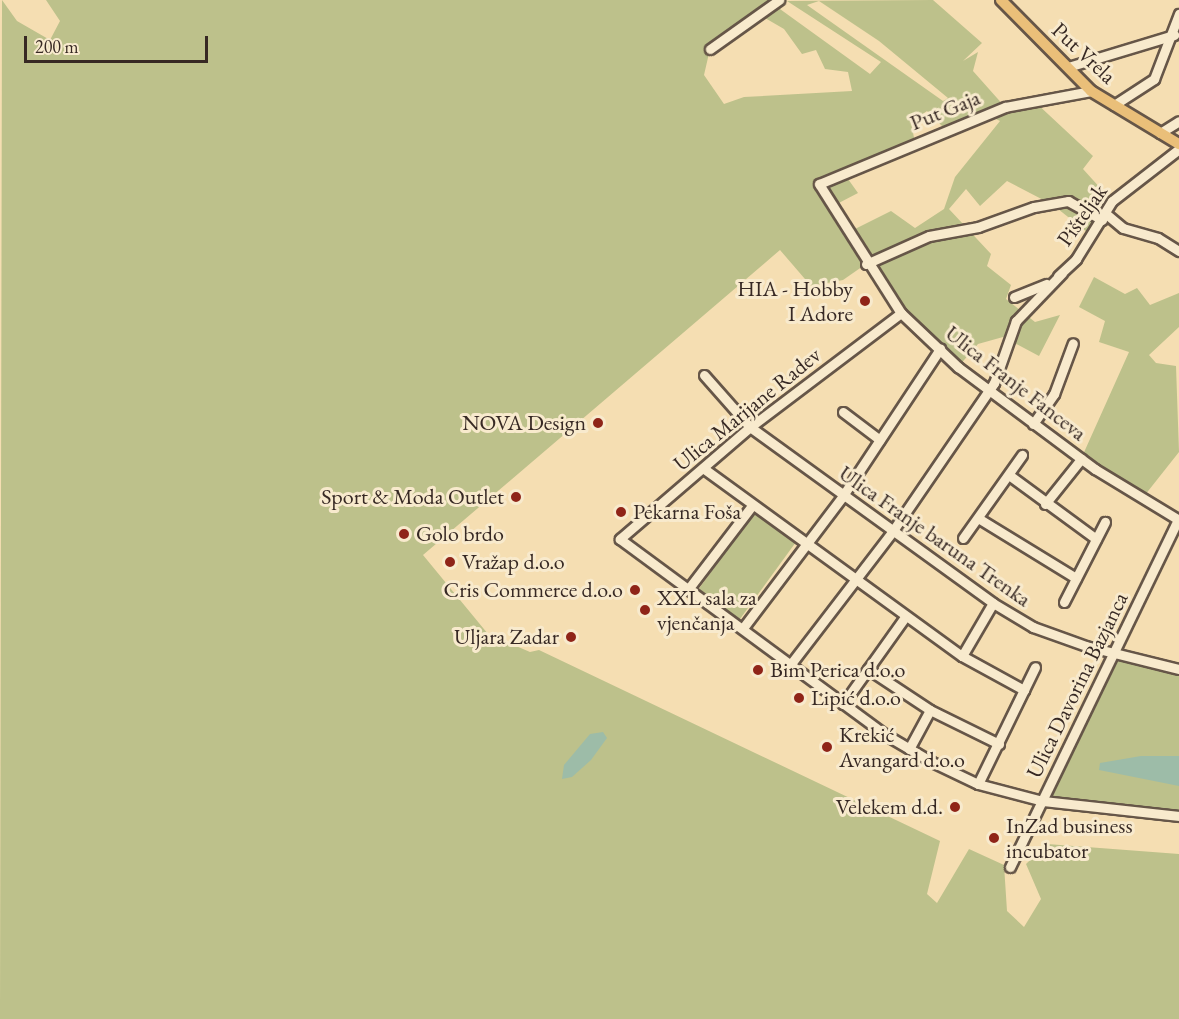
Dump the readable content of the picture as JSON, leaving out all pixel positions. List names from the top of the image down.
{
  "streets": {
    "main road": ["Put Vrela"],
    "street": [
      "Put Gaja",
      "Pišteljak",
      "Ulica Franje Fanceva",
      "Ulica Marijane Radev",
      "Ulica Franje baruna Trenka",
      "Ulica Davorina Bazjanca"
    ]
  },
  "crossings": [
    ["Put Vrela", "Put Gaja"],
    ["Put Gaja", "Ulica Franje Fanceva"],
    ["Ulica Franje Fanceva", "Ulica Marijane Radev"],
    ["Ulica Franje Fanceva", "Ulica Davorina Bazjanca"],
    ["Ulica Marijane Radev", "Ulica Franje baruna Trenka"],
    ["Ulica Franje baruna Trenka", "Ulica Davorina Bazjanca"]
  ],
  "places": [
    "HIA - Hobby I Adore",
    "NOVA Design",
    "Sport & Moda Outlet",
    "Pekarna Foša",
    "Golo brdo",
    "Vražap d.o.o",
    "Cris Commerce d.o.o",
    "XXL sala za vjenčanja",
    "Uljara Zadar",
    "Bim Perica d.o.o",
    "Lipić d.o.o",
    "Krekić Avangard d.o.o",
    "Velekem d.d.",
    "InZad business incubator"
  ],
  "scale_bar": "200 m"
}
